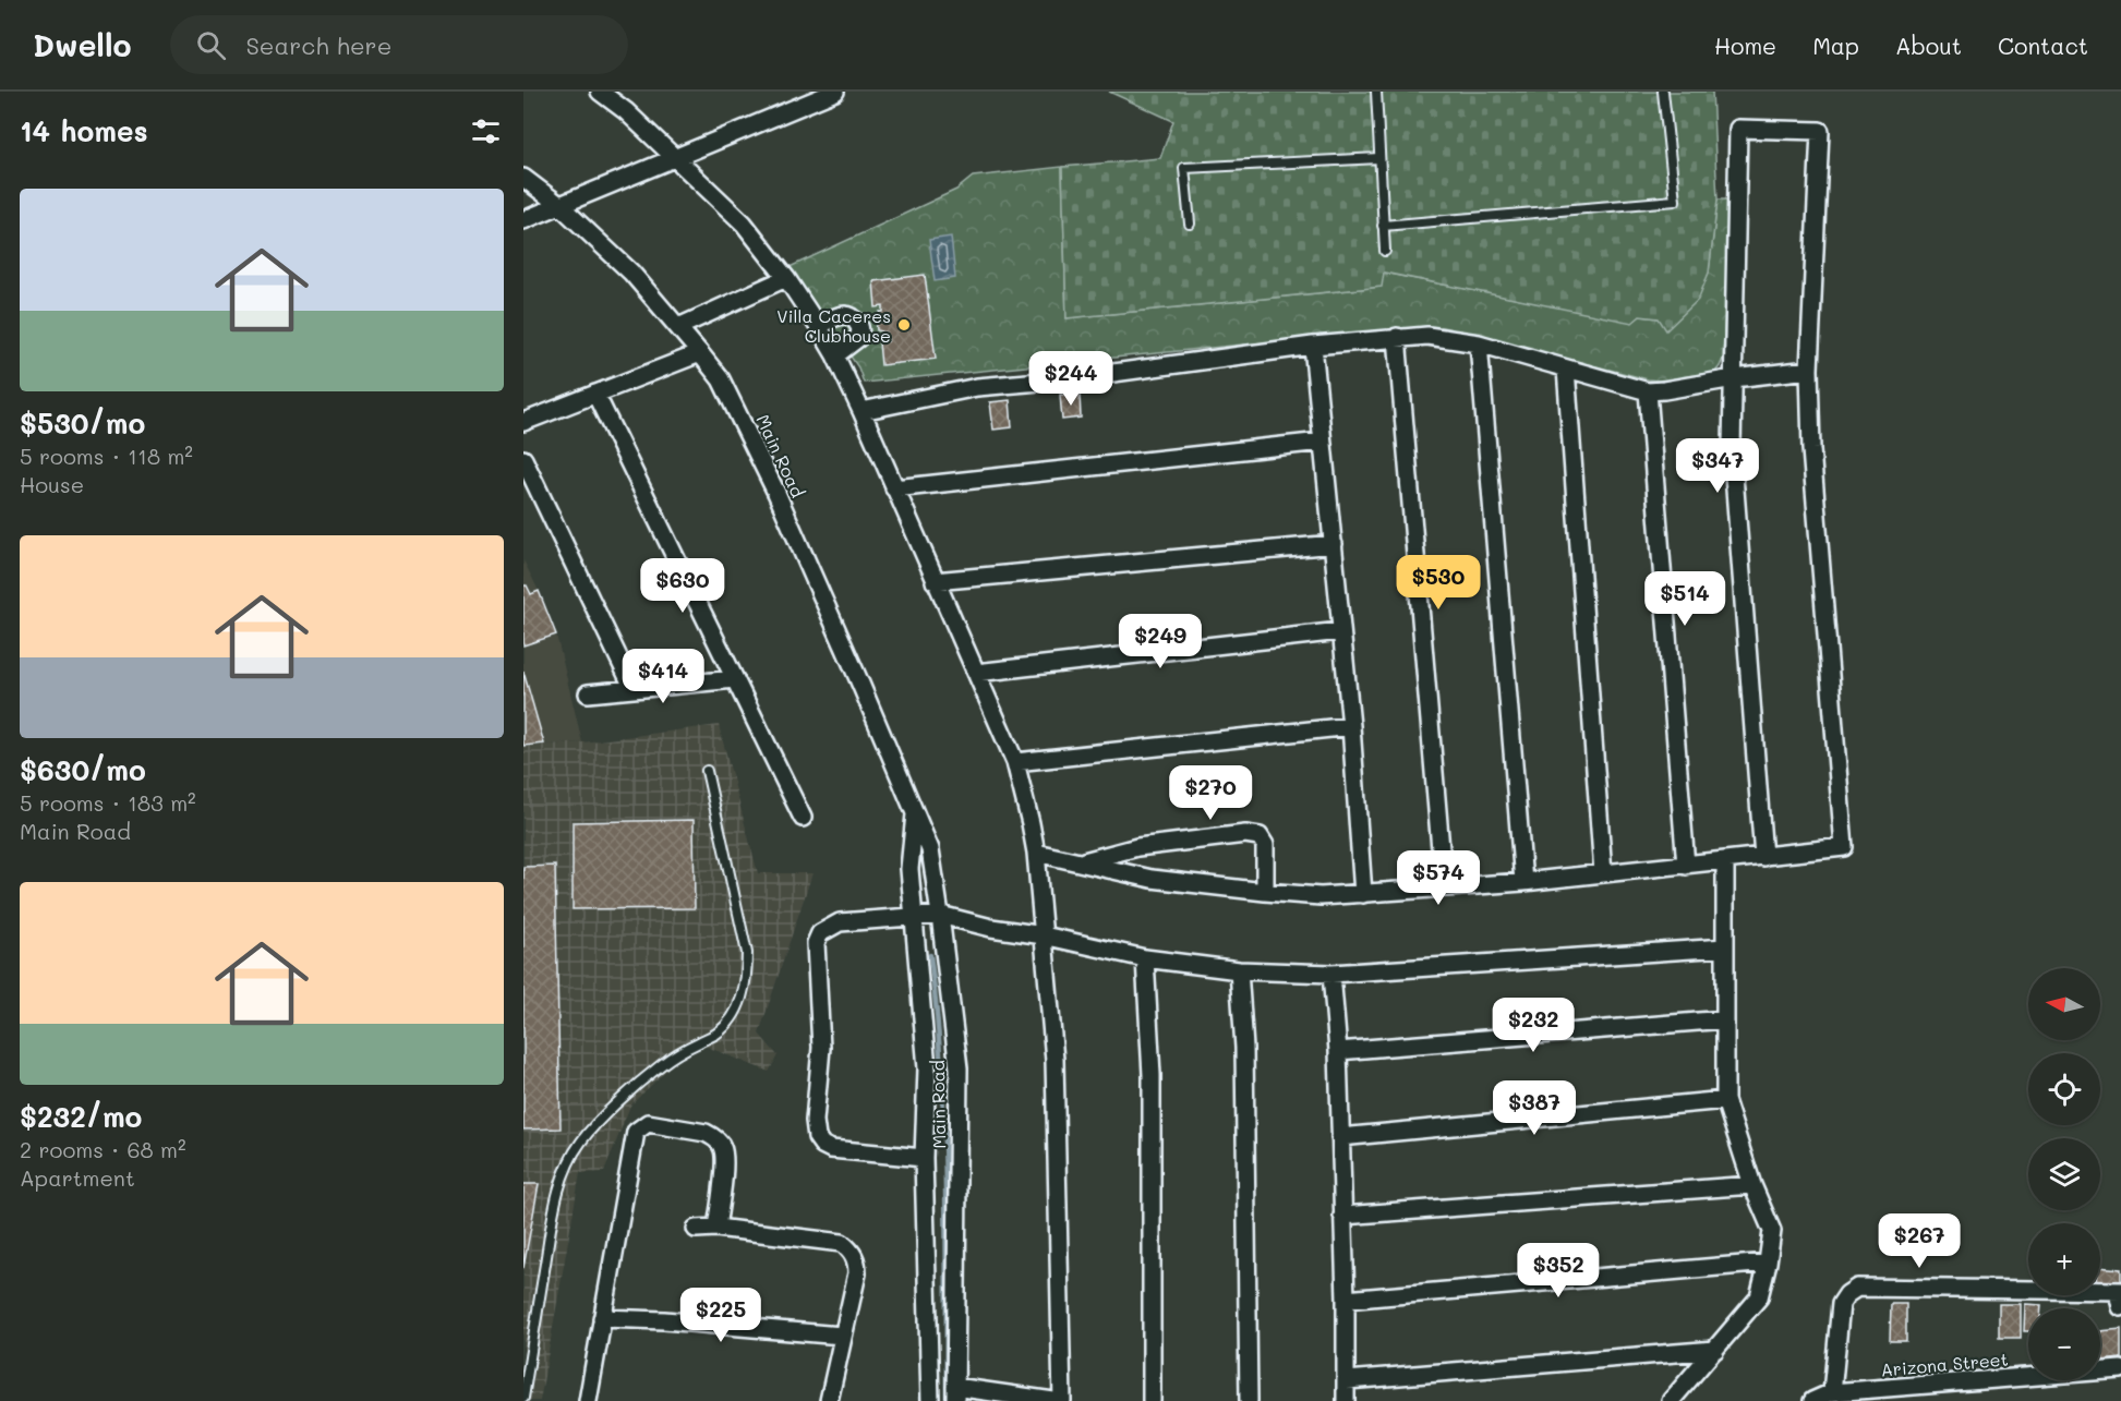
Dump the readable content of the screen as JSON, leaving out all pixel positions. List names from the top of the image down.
{
  "streets": {
    "street": ["Main Road", "Arizona Street"]
  },
  "places": ["Villa Caceres Clubhouse"],
  "north": "left",
  "page": {
    "header": "Dwello",
    "search": "Search here",
    "nav": [
      "Home",
      "Map",
      "About",
      "Contact"
    ],
    "heading": "14 homes",
    "list": [
      {
        "name": "$530/mo",
        "note": "5 rooms · 118 m² · House"
      },
      {
        "name": "$630/mo",
        "note": "5 rooms · 183 m² · Main Road"
      },
      {
        "name": "$232/mo",
        "note": "2 rooms · 68 m² · Apartment"
      }
    ],
    "price": [
      "$244",
      "$347",
      "$530",
      "$630",
      "$514",
      "$249",
      "$414",
      "$270",
      "$574",
      "$232",
      "$387",
      "$267",
      "$352",
      "$225"
    ],
    "map_buttons": ["+", "−"]
  }
}
